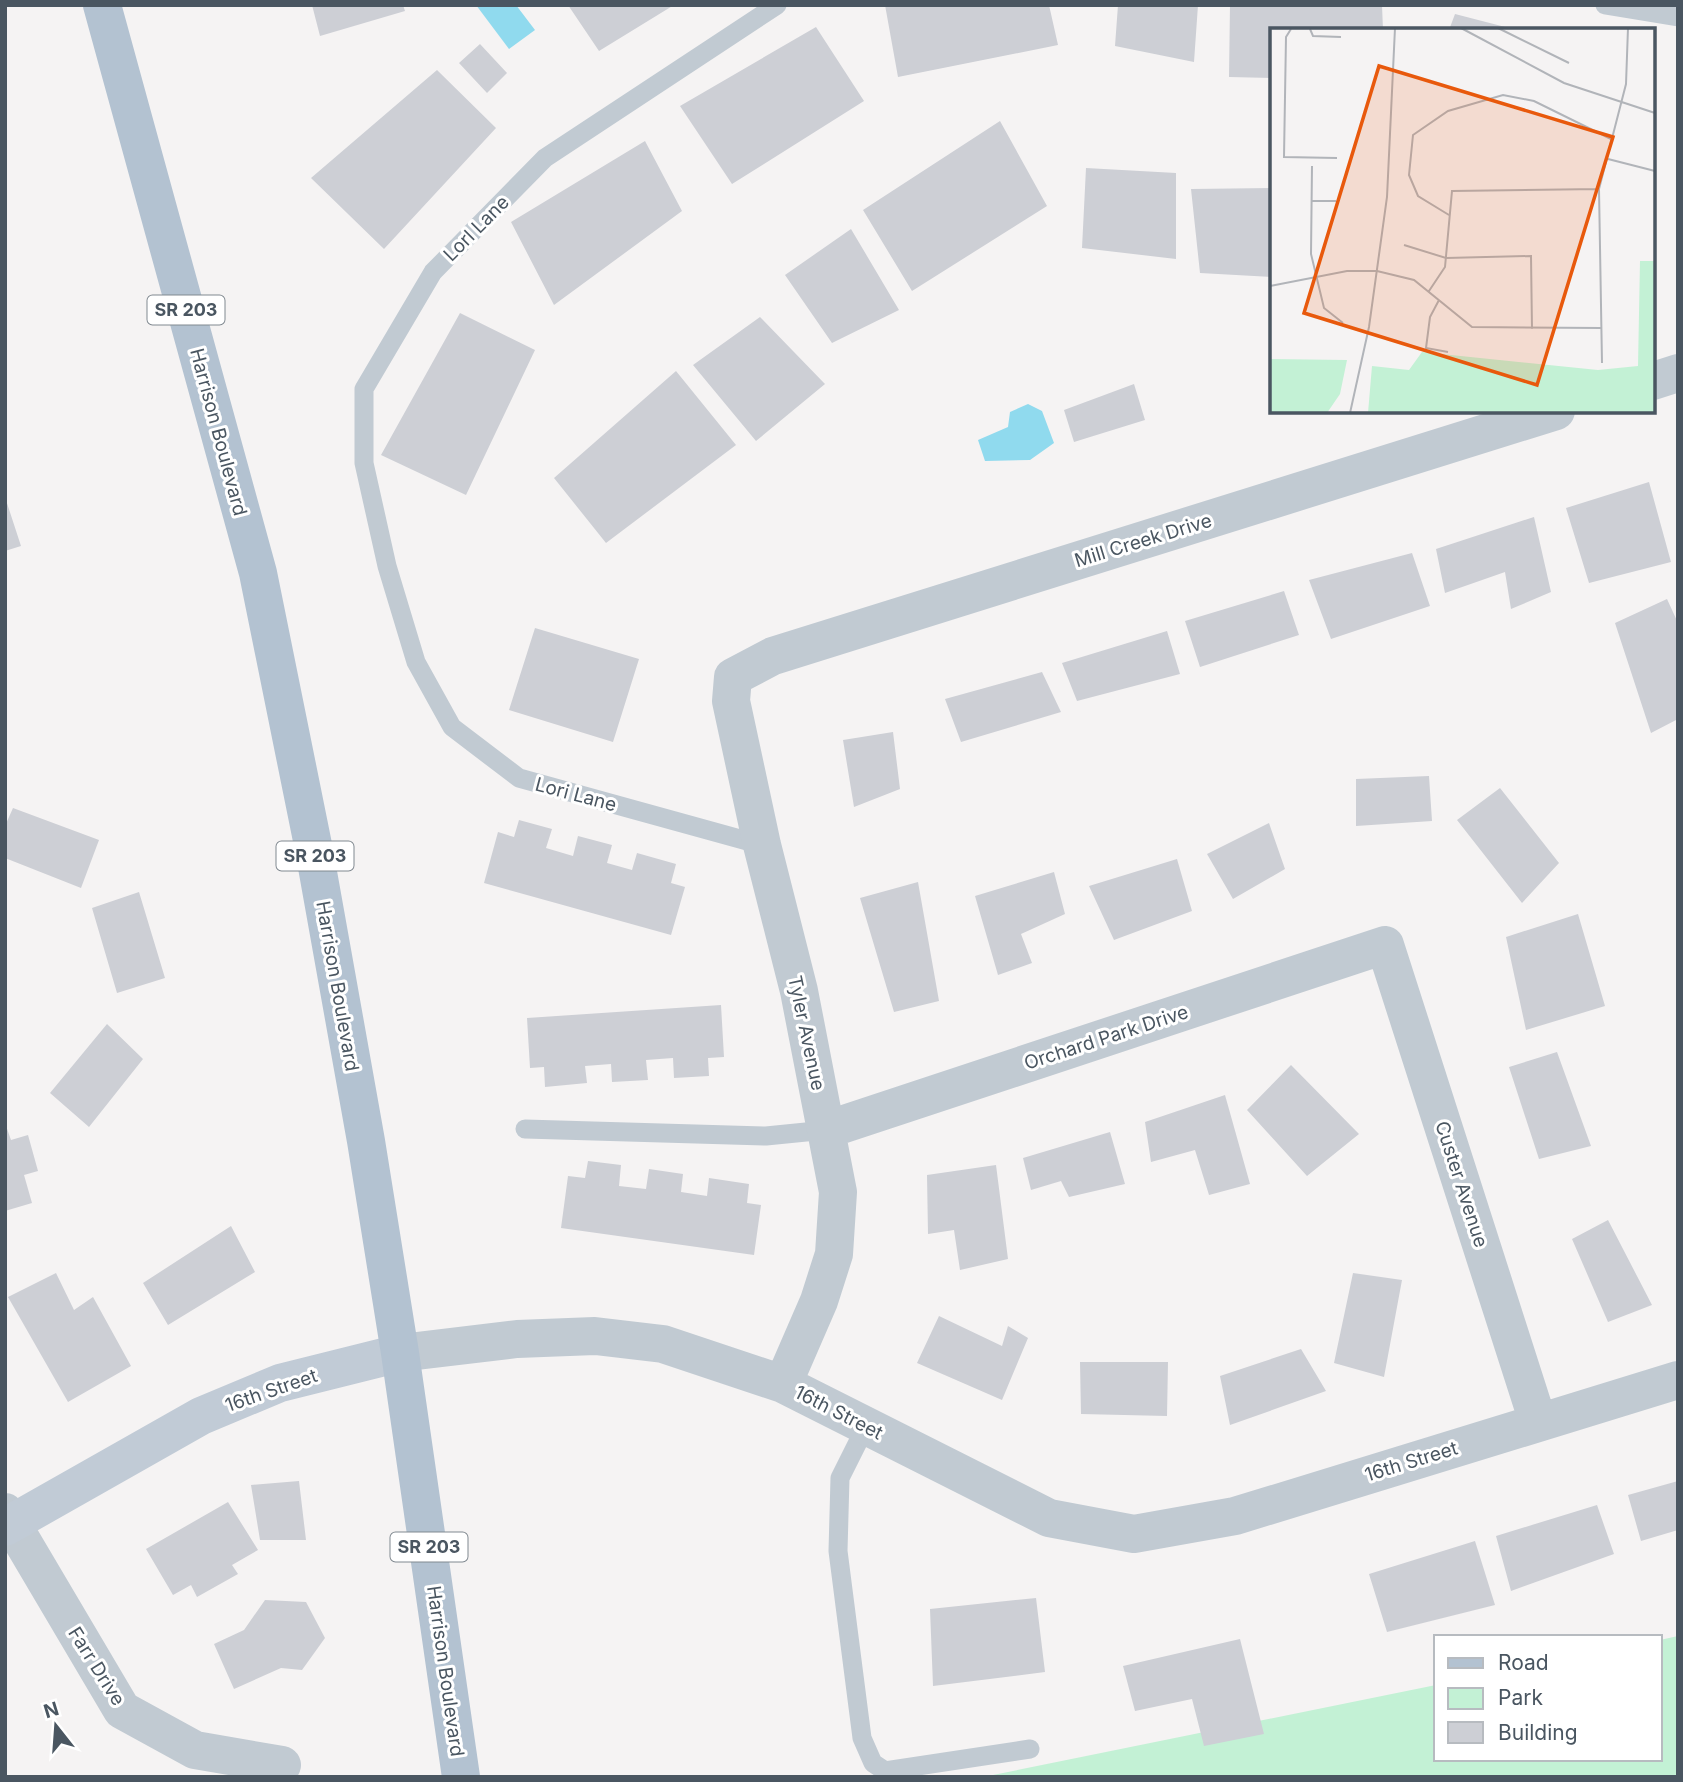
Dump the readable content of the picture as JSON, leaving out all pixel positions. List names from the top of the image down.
{
  "streets": {
    "main road": ["SR 203", "Harrison Boulevard"],
    "street": [
      "Mill Creek Drive",
      "Tyler Avenue",
      "Orchard Park Drive",
      "Custer Avenue",
      "16th Street",
      "Farr Drive"
    ],
    "lane": ["Lorl Lane", "Lori Lane"]
  },
  "crossings": [
    ["Lorl Lane", "Lori Lane"],
    ["Harrison Boulevard", "16th Street"],
    ["Mill Creek Drive", "Tyler Avenue"],
    ["Lori Lane", "Tyler Avenue"],
    ["Tyler Avenue", "Orchard Park Drive"],
    ["Tyler Avenue", "16th Street"],
    ["Orchard Park Drive", "Custer Avenue"],
    ["Custer Avenue", "16th Street"],
    ["16th Street", "Farr Drive"]
  ],
  "legend": ["Road", "Park", "Building"],
  "north": "top"
}
